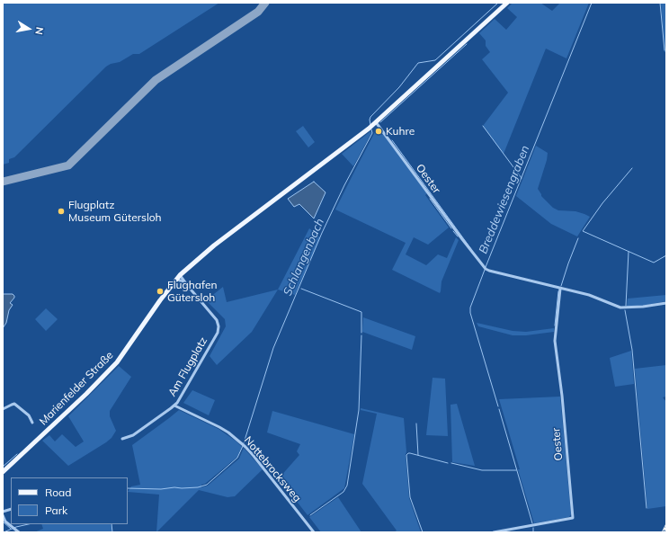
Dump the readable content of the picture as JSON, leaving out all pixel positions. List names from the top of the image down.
{
  "streets": {
    "main road": ["Marienfelder Straße"],
    "street": ["Oester", "Am Flugplatz", "Nottebrocksweg"]
  },
  "crossings": [
    ["Am Flugplatz", "Marienfelder Straße"],
    ["Am Flugplatz", "Nottebrocksweg"]
  ],
  "water": ["Breddewiesengraben", "Schlangenbach"],
  "places": ["Kuhre", "Flugplatz Museum Gütersloh", "Flughafen Gütersloh"],
  "legend": ["Road", "Park"],
  "north": "right"
}
